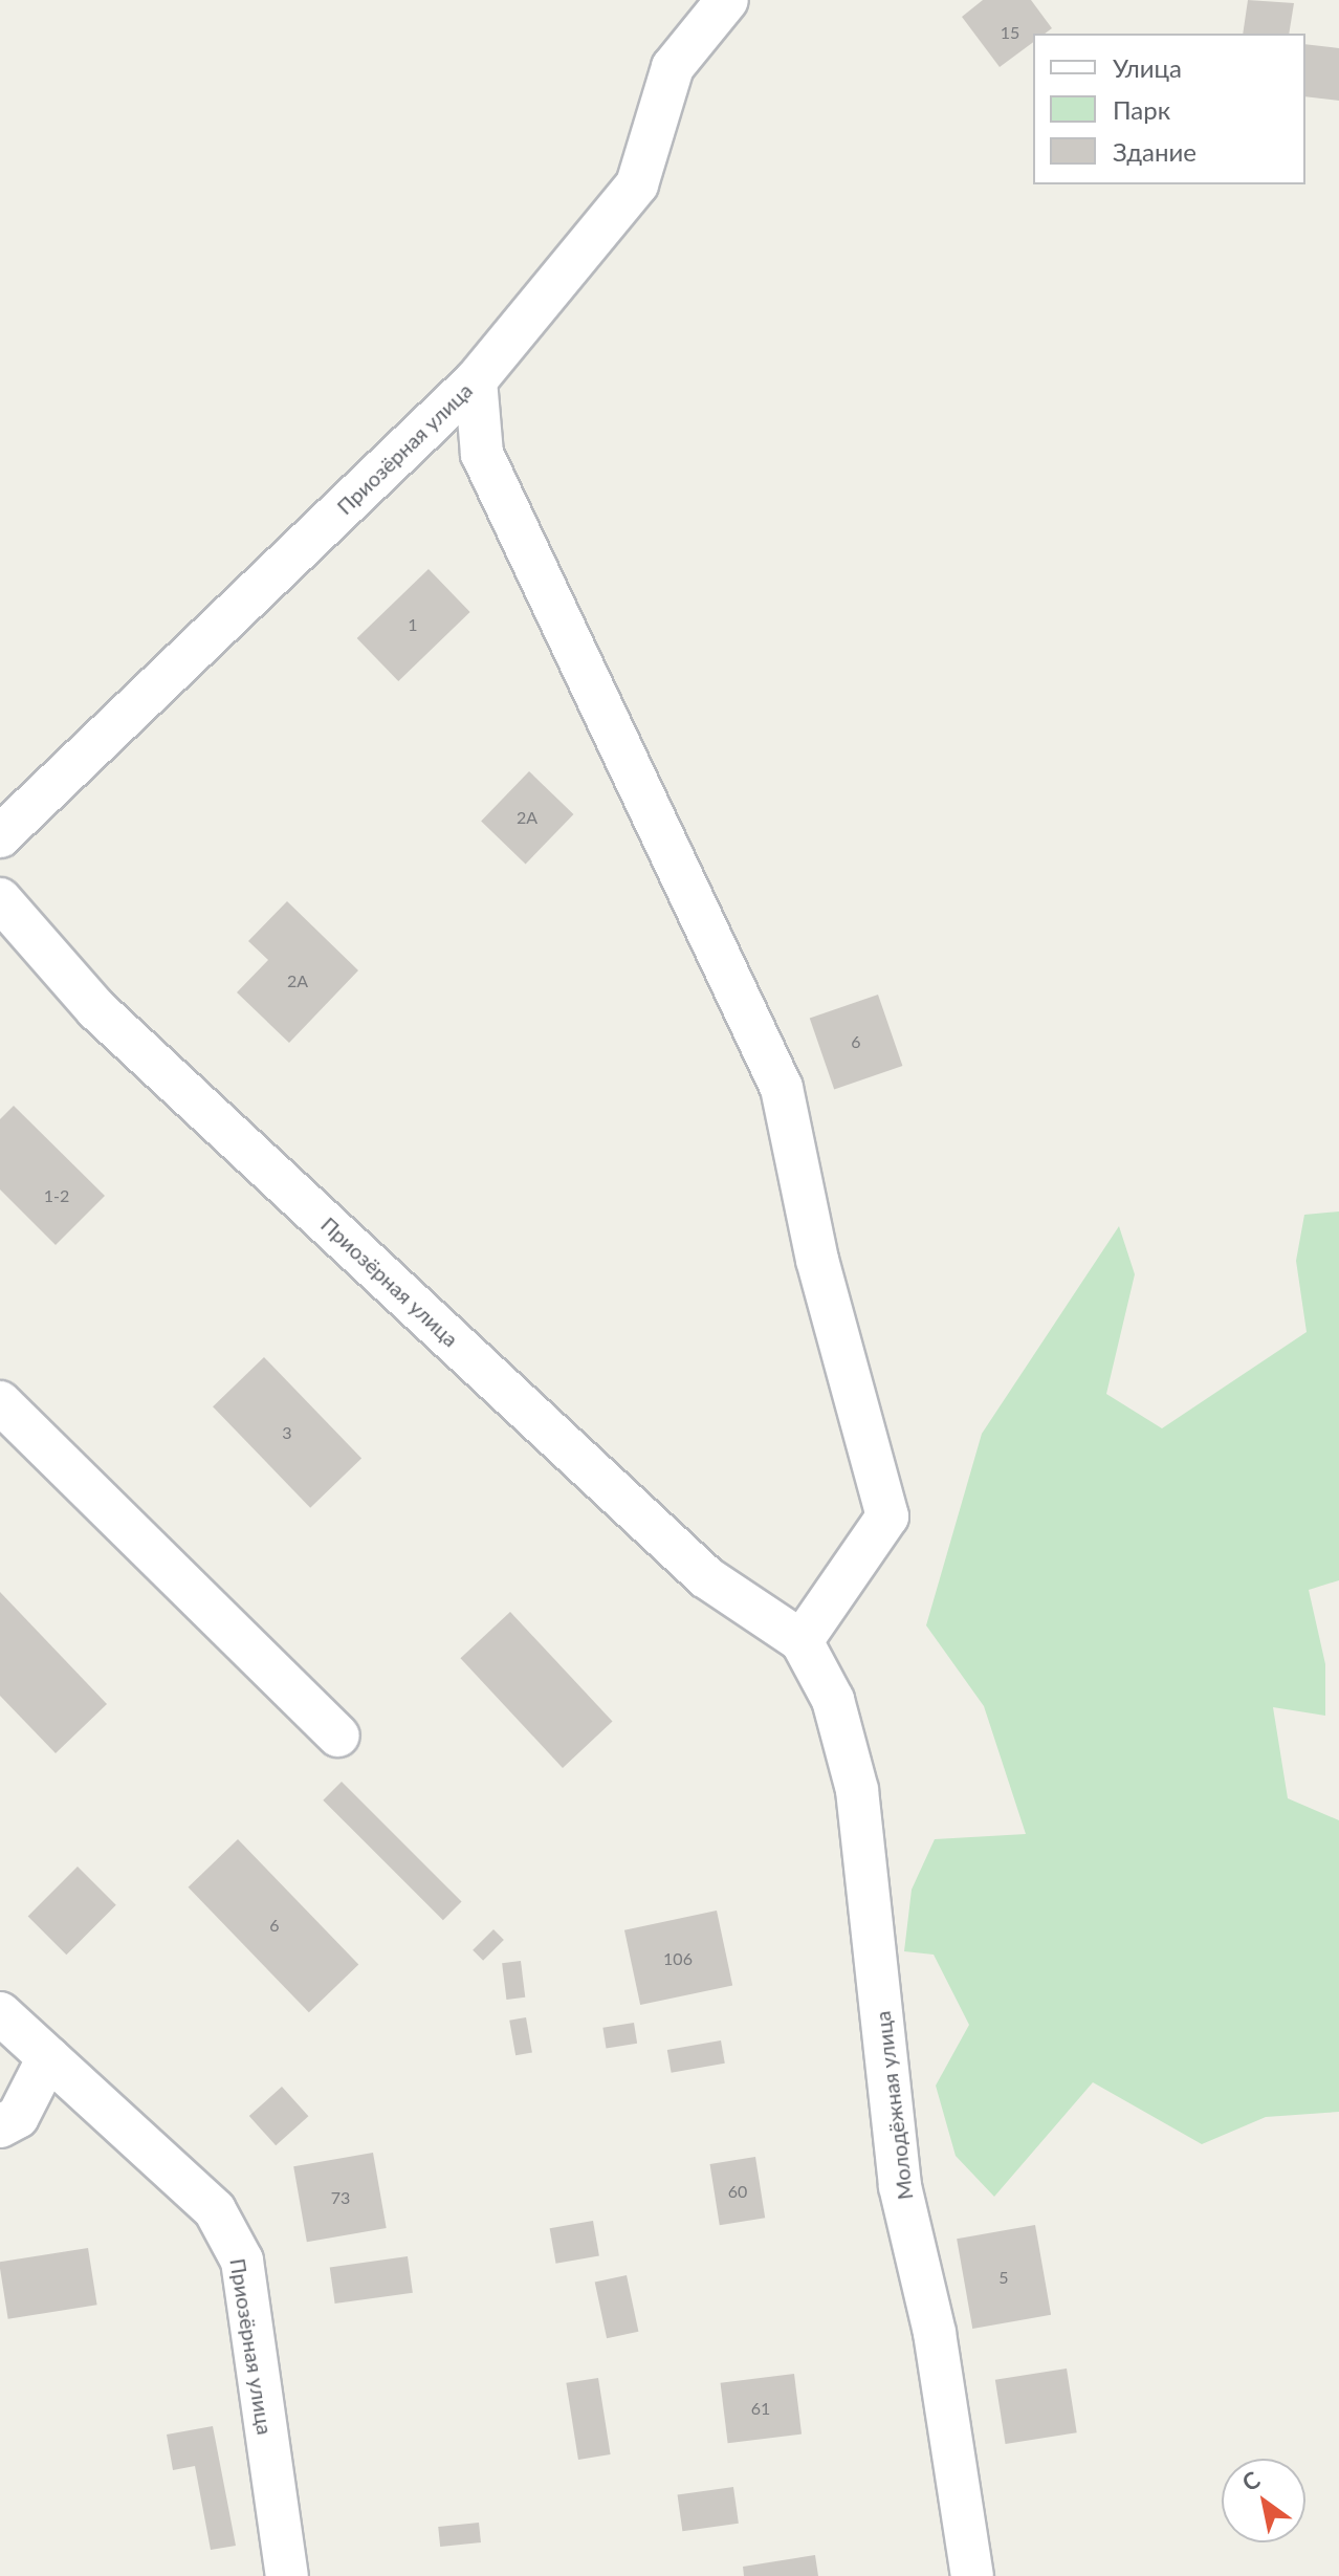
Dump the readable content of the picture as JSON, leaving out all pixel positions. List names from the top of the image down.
{
  "streets": {
    "street": ["Приозёрная улица", "Молодёжная улица"]
  },
  "crossings": [
    ["Приозёрная улица", "Молодёжная улица"]
  ],
  "house_numbers": [
    "15",
    "1",
    "2А",
    "2А",
    "6",
    "1-2",
    "3",
    "6",
    "106",
    "60",
    "73",
    "5",
    "61"
  ],
  "legend": ["Улица", "Парк", "Здание"],
  "north": "top left"
}
